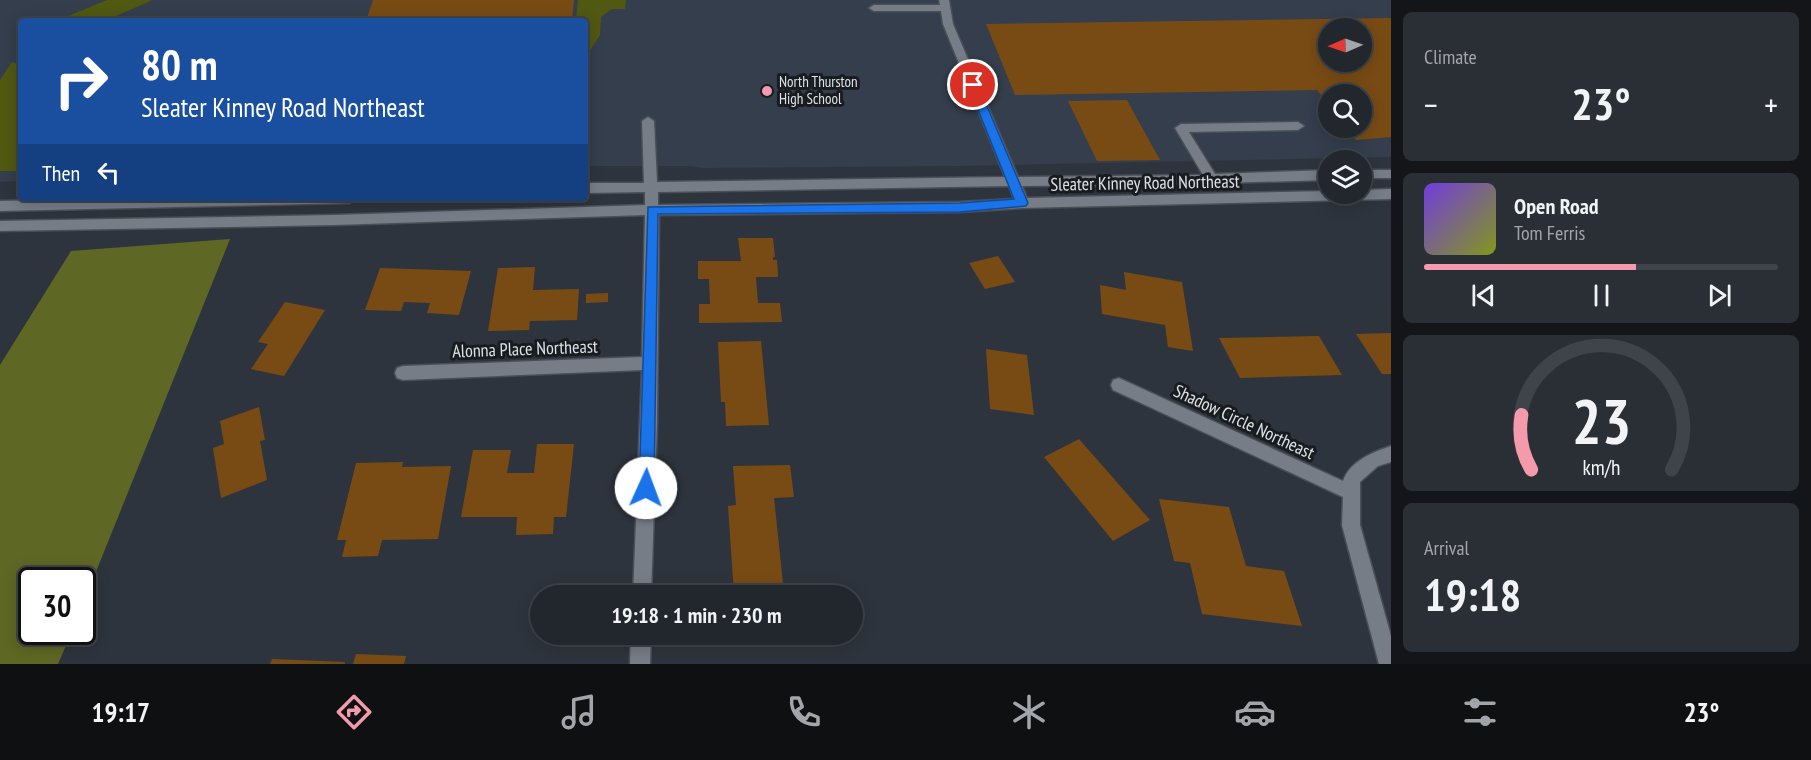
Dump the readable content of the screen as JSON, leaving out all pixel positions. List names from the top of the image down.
{
  "streets": {
    "street": ["Sleater Kinney Road Northeast", "Alonna Place Northeast", "Shadow Circle Northeast"]
  },
  "places": ["North Thurston High School"],
  "north": "left",
  "page": {
    "tile": [
      "Climate",
      ["Arrival", "19:18"]
    ],
    "turn": ["80 m", "Sleater Kinney Road Northeast"],
    "heat": ["−", "23°", "+"],
    "then": "Then",
    "song": ["Open Road", "Tom Ferris"],
    "limit": "30",
    "trip": "19:18 · 1 min · 230 m",
    "tabs": ["19:17", "23°"],
    "gauge": ["23", "km/h"]
  }
}
